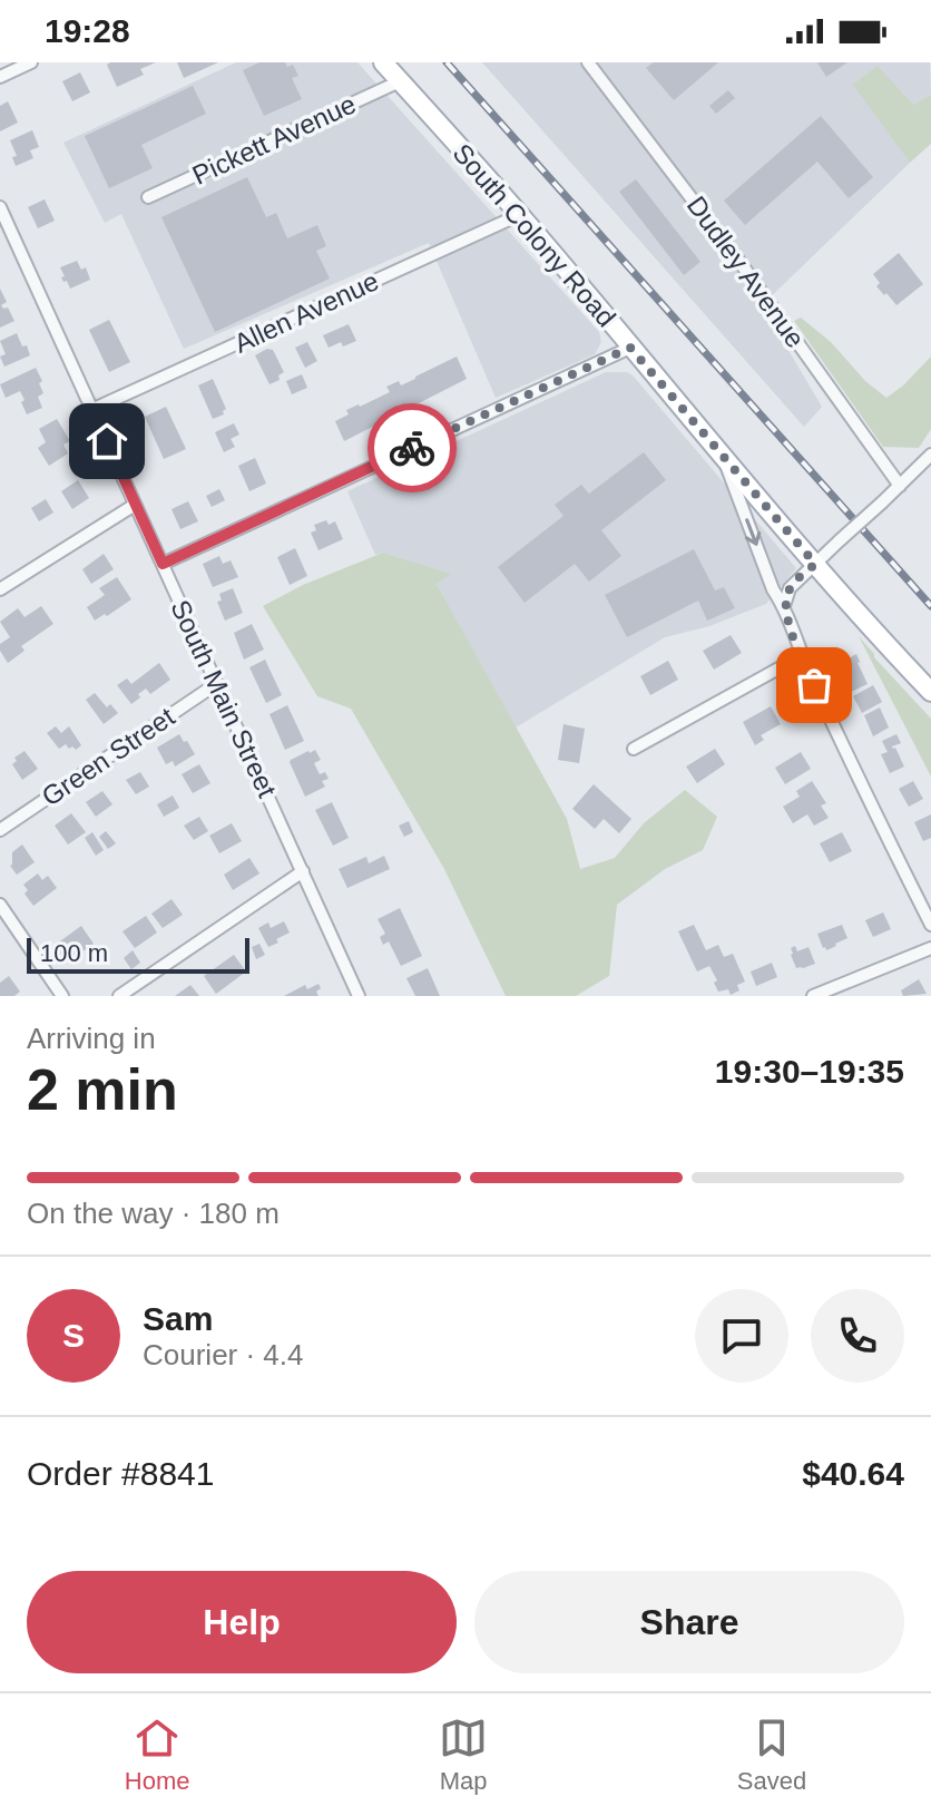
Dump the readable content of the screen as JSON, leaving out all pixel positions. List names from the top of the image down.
{
  "streets": {
    "main road": ["South Colony Road"],
    "street": [
      "Pickett Avenue",
      "Dudley Avenue",
      "Allen Avenue",
      "South Main Street",
      "Green Street"
    ]
  },
  "crossings": [
    ["Pickett Avenue", "South Colony Road"],
    ["South Colony Road", "Allen Avenue"],
    ["Allen Avenue", "South Main Street"],
    ["South Main Street", "Green Street"]
  ],
  "scale_bar": "100 m",
  "page": {
    "status": "19:28",
    "scale": "100 m",
    "heading": ["2 min", "Arriving in", "19:30–19:35"],
    "panel": [
      "Sam",
      "Courier · 4.4",
      "Order #8841",
      "$40.64"
    ],
    "bar": "On the way · 180 m",
    "round": "S",
    "buttons": ["Help", "Share"],
    "tabs": ["Home", "Map", "Saved"]
  }
}
